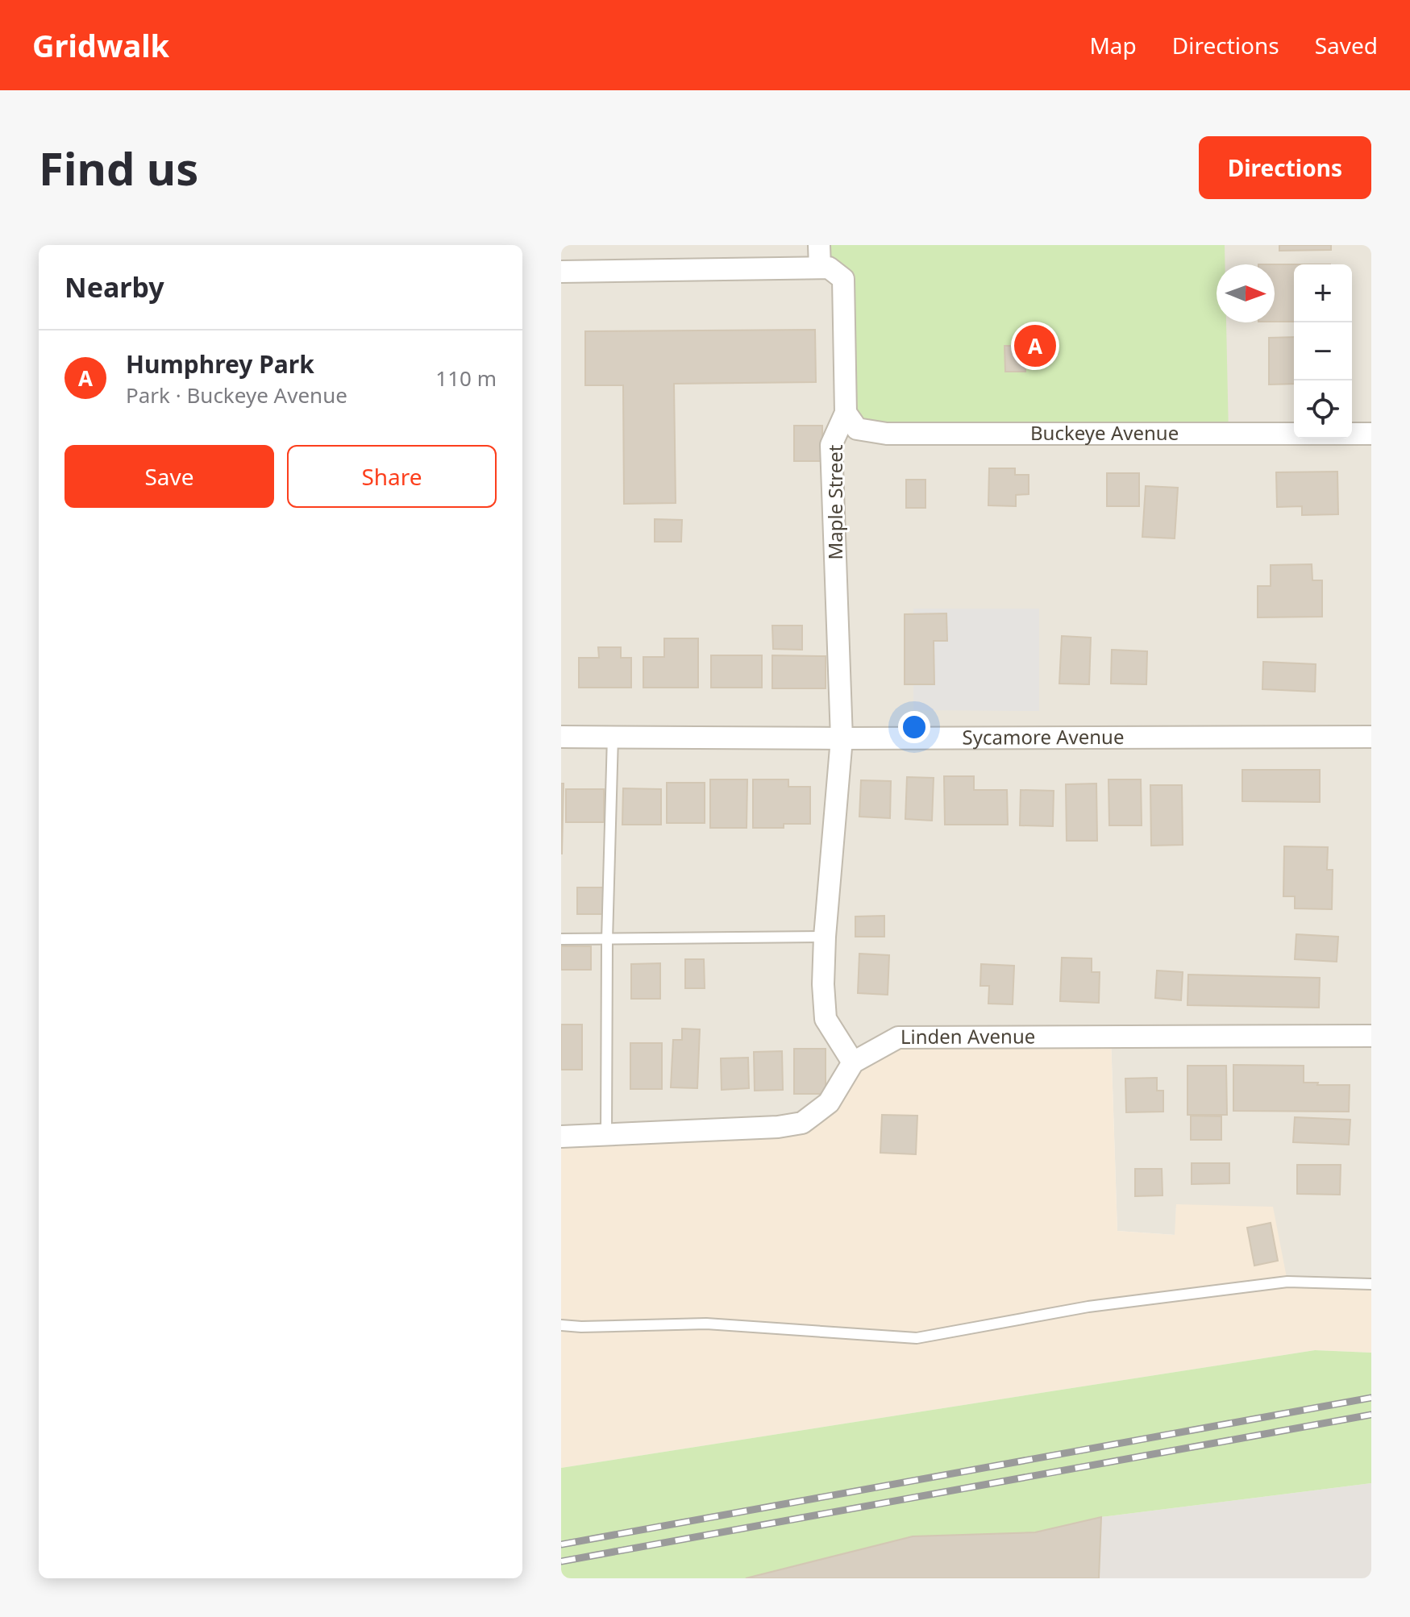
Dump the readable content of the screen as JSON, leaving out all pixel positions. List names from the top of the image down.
{
  "streets": {
    "street": [
      "Buckeye Avenue",
      "Maple Street",
      "Sycamore Avenue",
      "Linden Avenue"
    ]
  },
  "crossings": [
    ["Buckeye Avenue", "Maple Street"],
    ["Maple Street", "Sycamore Avenue"],
    ["Maple Street", "Linden Avenue"]
  ],
  "north": "right",
  "page": {
    "header": "Gridwalk",
    "nav": ["Map", "Directions", "Saved"],
    "buttons": [
      "Directions",
      ["Save", "Share"]
    ],
    "title": "Find us",
    "heading": "Nearby",
    "map_buttons": ["+", "−"],
    "pins": "A",
    "list": [
      {
        "mark": "A",
        "name": "Humphrey Park",
        "note": "Park · Buckeye Avenue",
        "value": "110 m"
      }
    ]
  }
}
